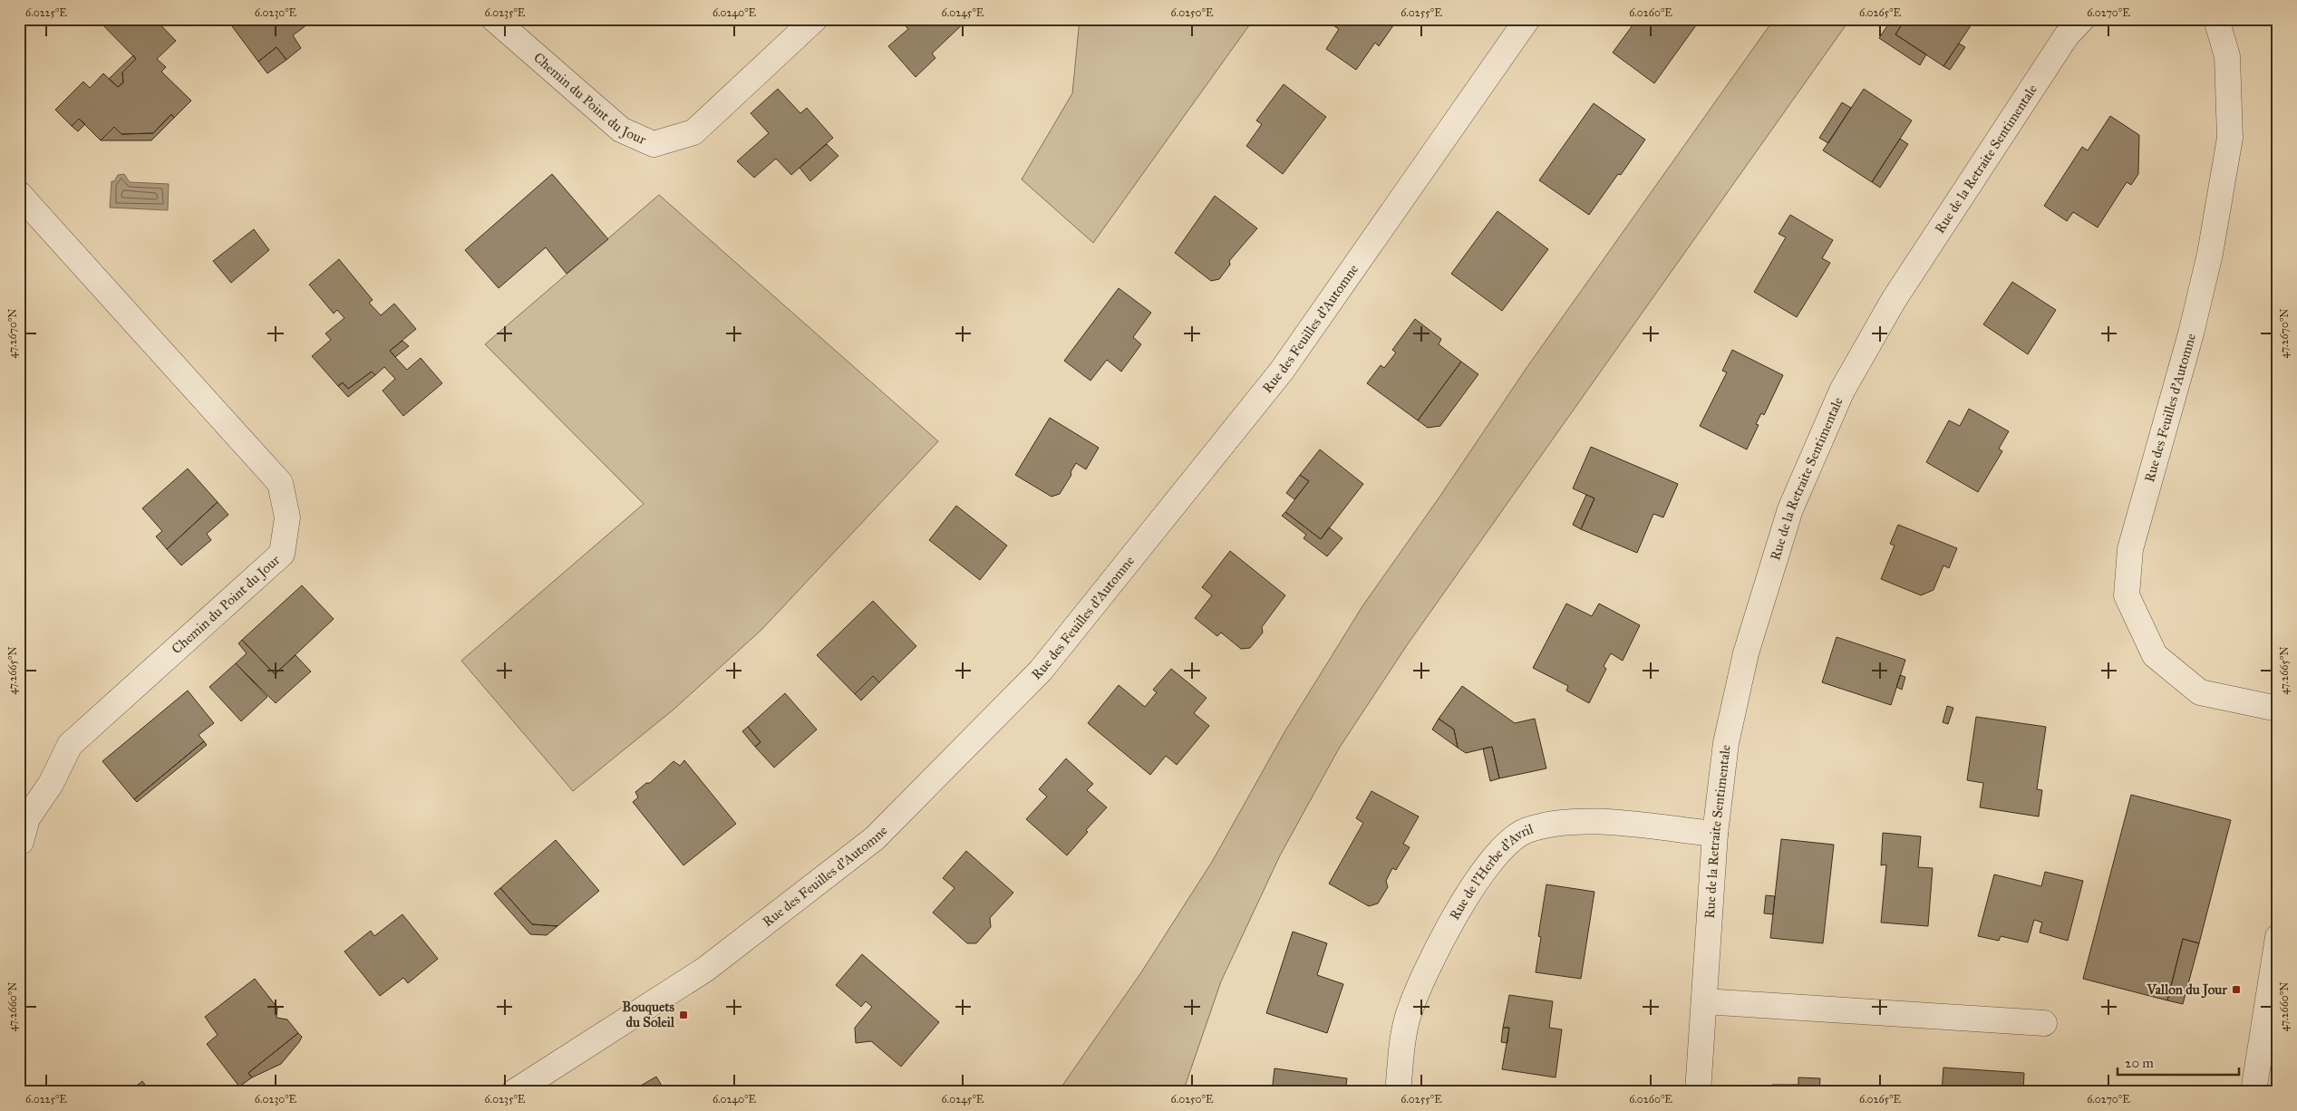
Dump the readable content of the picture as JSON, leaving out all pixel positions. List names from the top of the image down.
{
  "streets": {
    "street": [
      "Chemin du Point du Jour",
      "Rue de la Retraite Sentimentale",
      "Rue des Feuilles d'Automne",
      "Rue de l'Herbe d'Avril"
    ]
  },
  "crossings": [
    ["Rue de la Retraite Sentimentale", "Rue de l'Herbe d'Avril"]
  ],
  "places": {
    "transit": ["Vallon du Jour", "Bouquets du Soleil"]
  },
  "scale_bar": "20 m",
  "coordinates": [
    "6.0225°E",
    "6.0230°E",
    "6.0235°E",
    "6.0240°E",
    "6.0245°E",
    "6.0250°E",
    "6.0255°E",
    "6.0260°E",
    "6.0265°E",
    "6.0270°E",
    "47.2670°N",
    "47.2665°N",
    "47.2660°N"
  ]
}
